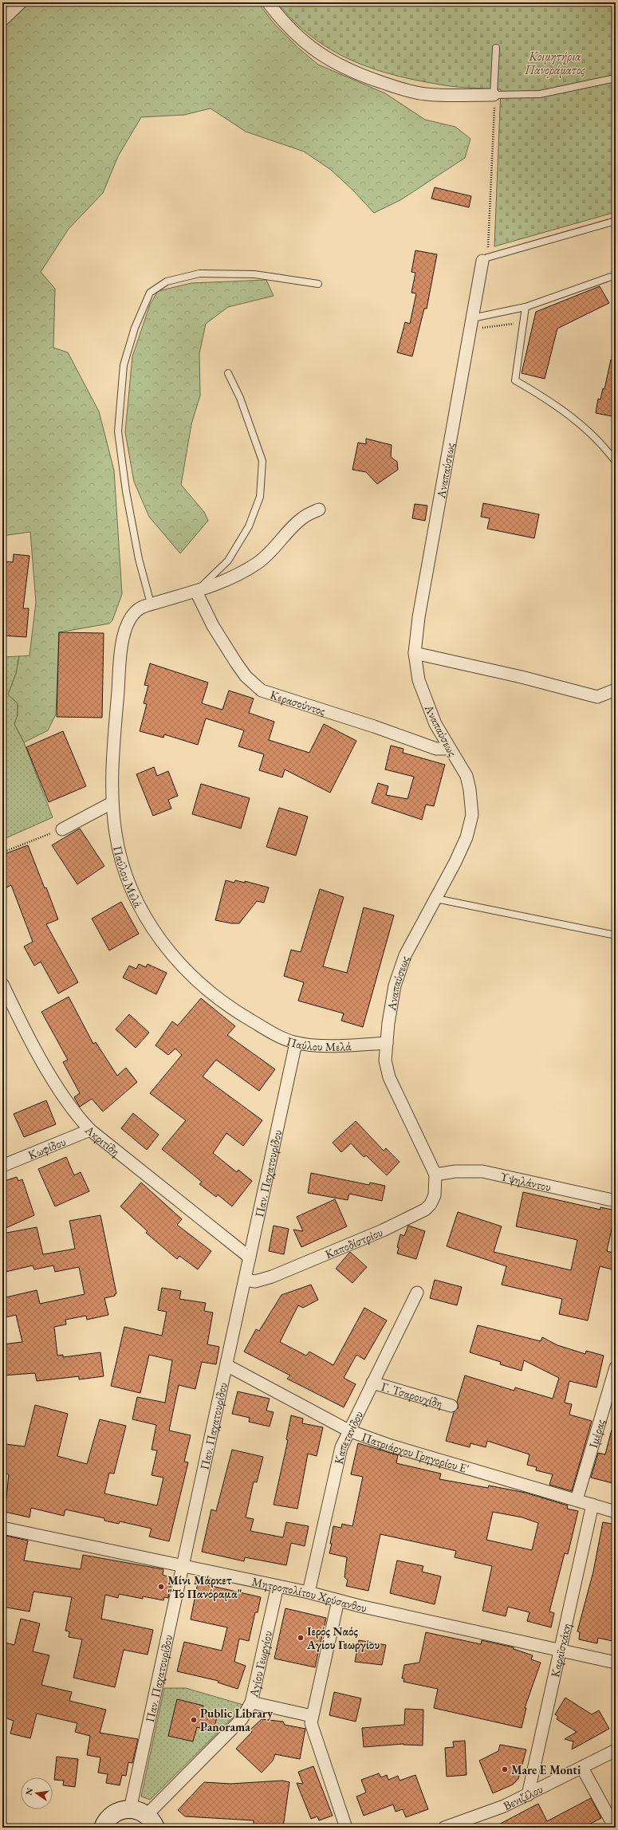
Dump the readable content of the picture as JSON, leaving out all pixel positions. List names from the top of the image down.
{
  "streets": {
    "street": [
      "Αναπαύσεως",
      "Κερασούντος",
      "Παύλου Μελά",
      "Ακριτίδη",
      "Κωφίδου",
      "Παν. Παχατουρίδου",
      "Υψηλάντου",
      "Καποδίστρίου",
      "Γ. Τσαρουχίδη",
      "Ιμέρας",
      "Καπετανίδου",
      "Πατριάρχου Γρηγορίου Ε'",
      "Μητροπολίτου Χρύσανθου",
      "Καραϊσκάκη",
      "Αγίου Γεωργίου",
      "Βενιζέλου"
    ]
  },
  "crossings": [
    ["Αναπαύσεως", "Κερασούντος"],
    ["Αναπαύσεως", "Παύλου Μελά"],
    ["Αναπαύσεως", "Υψηλάντου"],
    ["Αναπαύσεως", "Καποδίστρίου"],
    ["Κερασούντος", "Παύλου Μελά"],
    ["Παύλου Μελά", "Παν. Παχατουρίδου"],
    ["Ακριτίδη", "Κωφίδου"],
    ["Ακριτίδη", "Παν. Παχατουρίδου"],
    ["Παν. Παχατουρίδου", "Καποδίστρίου"],
    ["Παν. Παχατουρίδου", "Πατριάρχου Γρηγορίου Ε'"],
    ["Παν. Παχατουρίδου", "Μητροπολίτου Χρύσανθου"],
    ["Υψηλάντου", "Καποδίστρίου"],
    ["Γ. Τσαρουχίδη", "Καπετανίδου"],
    ["Ιμέρας", "Πατριάρχου Γρηγορίου Ε'"],
    ["Καπετανίδου", "Πατριάρχου Γρηγορίου Ε'"],
    ["Καπετανίδου", "Μητροπολίτου Χρύσανθου"],
    ["Πατριάρχου Γρηγορίου Ε'", "Καραϊσκάκη"],
    ["Μητροπολίτου Χρύσανθου", "Καραϊσκάκη"],
    ["Μητροπολίτου Χρύσανθου", "Αγίου Γεωργίου"],
    ["Καραϊσκάκη", "Βενιζέλου"]
  ],
  "parks": ["Κοιμητήρια Πανοράματος"],
  "places": [
    "Μίνι Μάρκετ \"Το Πανόραμα\"",
    "Ιερός Ναός Αγίου Γεωργίου",
    "Public Library Panorama",
    "Mare E Monti"
  ],
  "north": "left"
}
